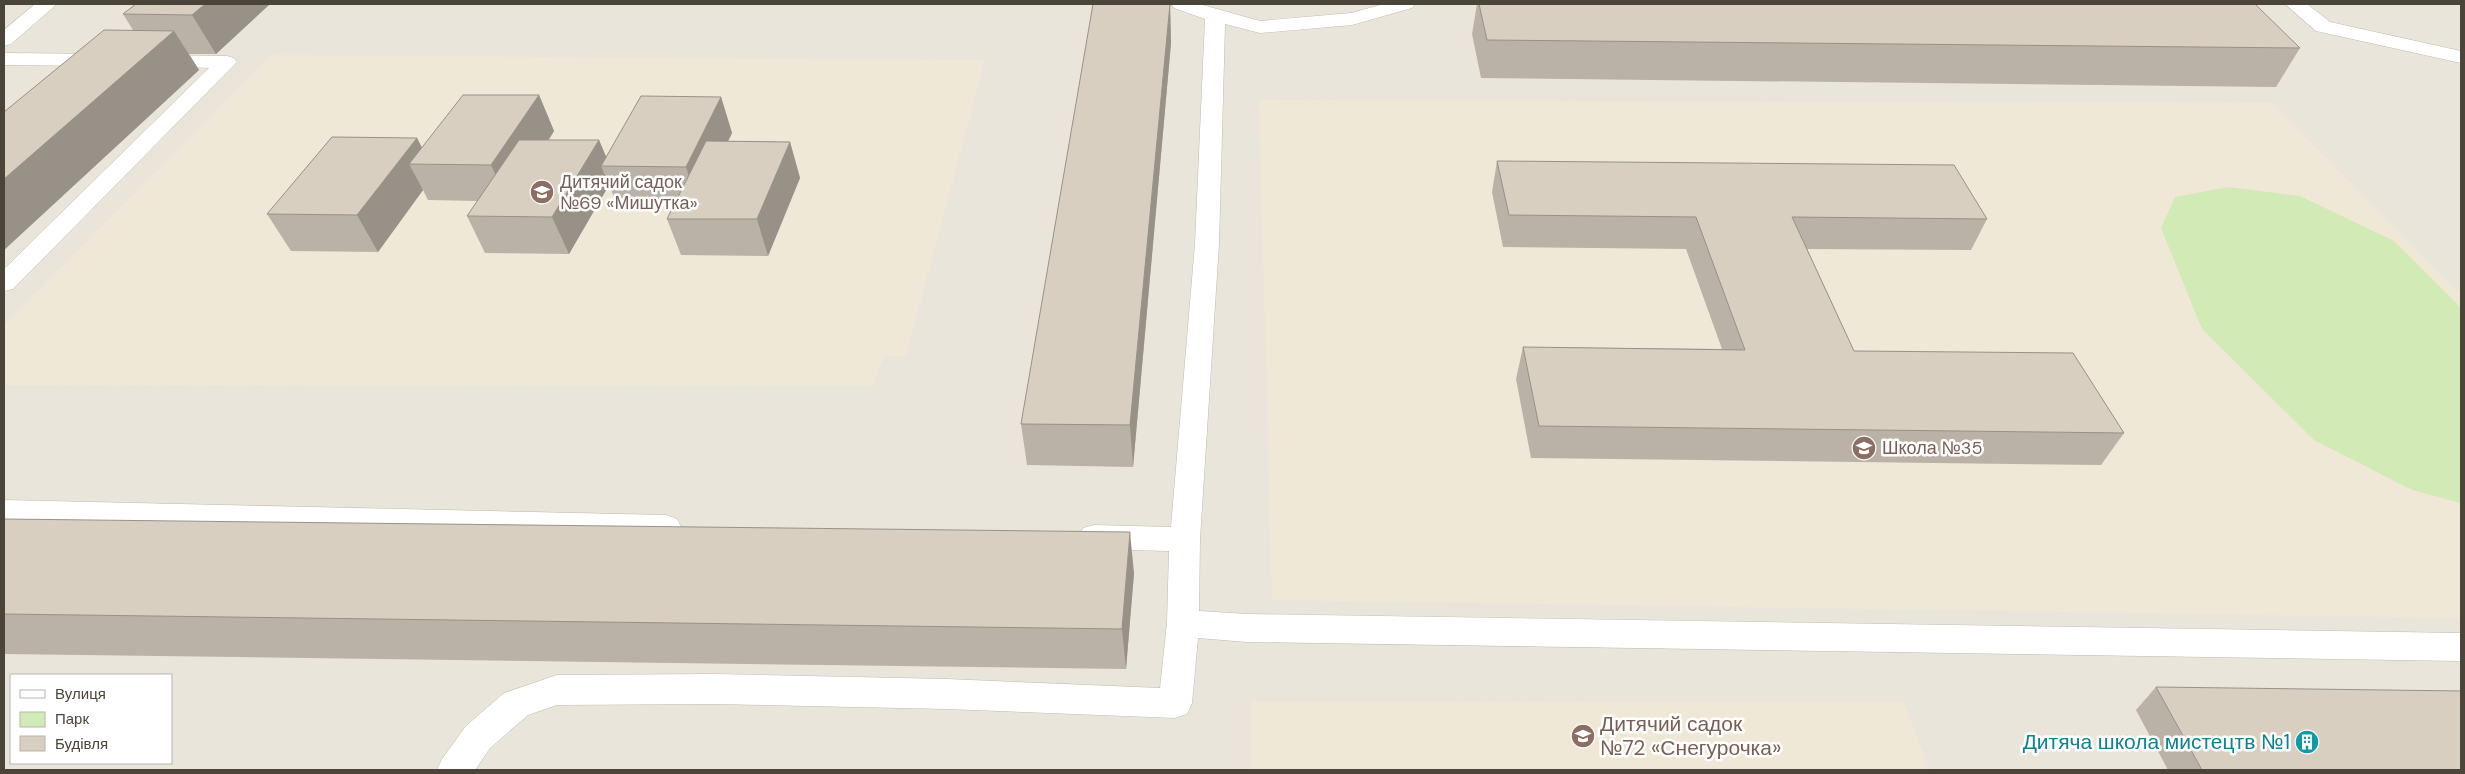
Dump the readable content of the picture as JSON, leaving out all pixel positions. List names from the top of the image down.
{
  "places": {
    "school or university": ["Дитячий садок №69 «Мишутка»", "Школа №35", "Дитячий садок №72 «Снегурочка»"],
    "building": ["Дитяча школа мистецтв №1"]
  },
  "legend": ["Вулиця", "Парк", "Будівля"]
}
